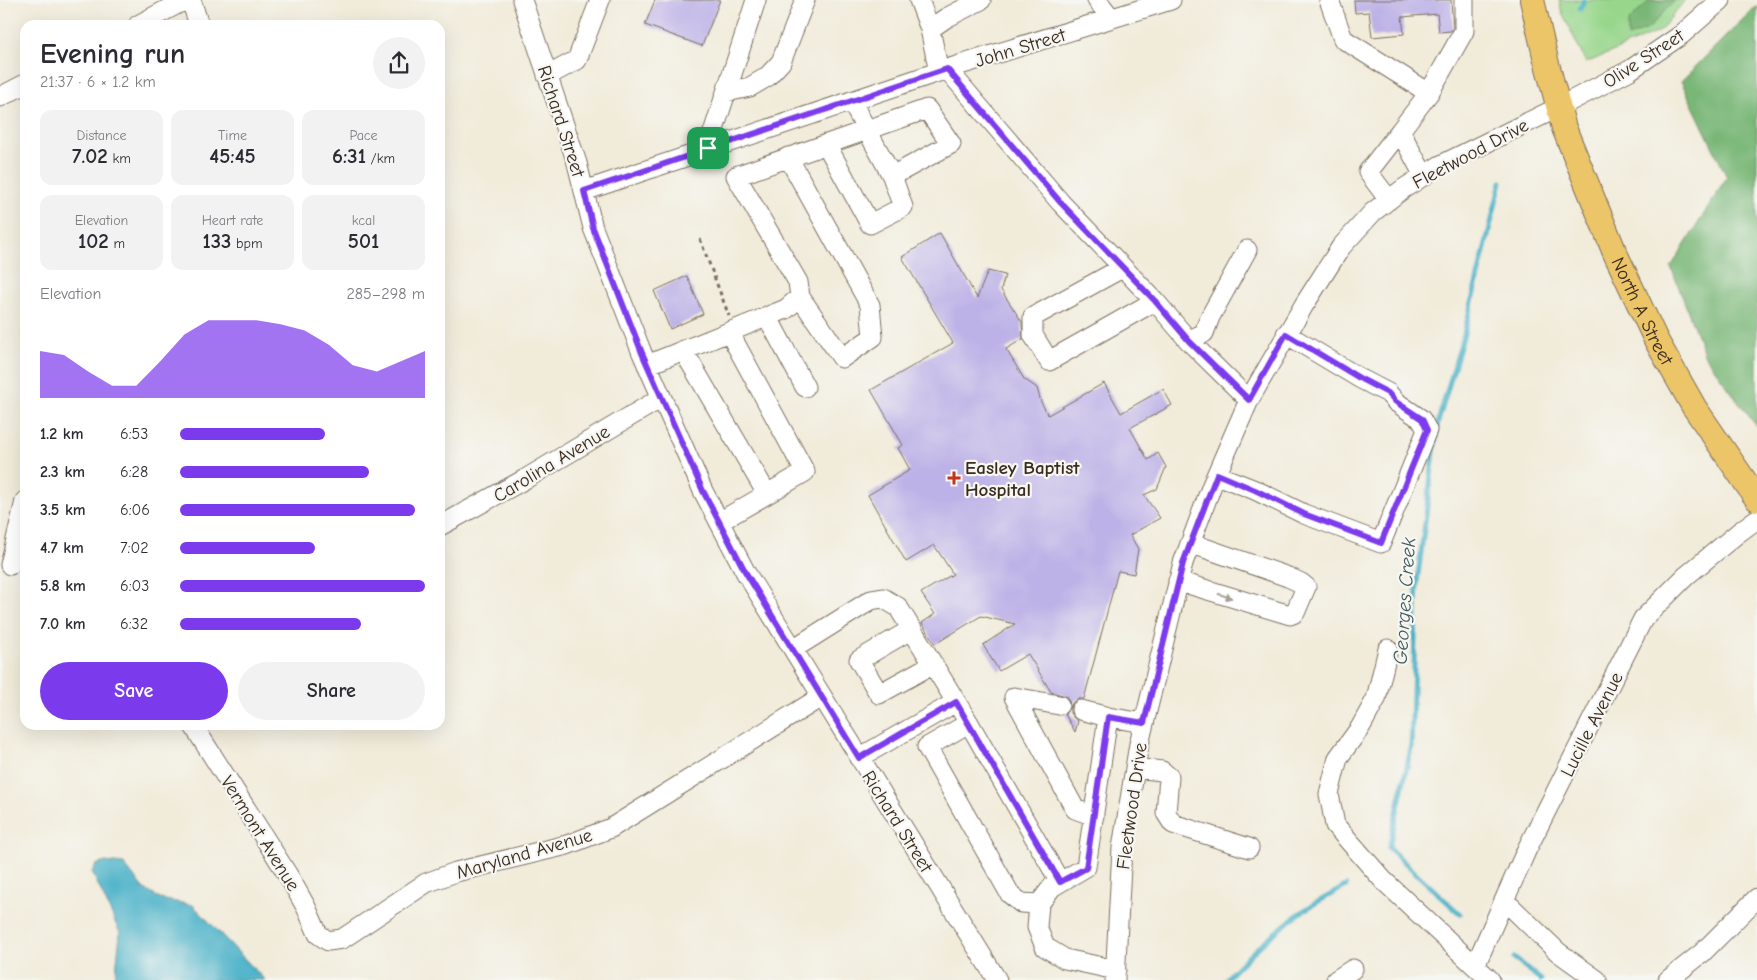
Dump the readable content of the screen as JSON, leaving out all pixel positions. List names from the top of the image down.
{
  "streets": {
    "main road": ["North A Street"],
    "street": [
      "John Street",
      "Olive Street",
      "Richard Street",
      "Fleetwood Drive",
      "Carolina Avenue",
      "Lucille Avenue",
      "Vermont Avenue",
      "Maryland Avenue"
    ]
  },
  "crossings": [
    ["John Street", "Richard Street"],
    ["Olive Street", "Fleetwood Drive"],
    ["Olive Street", "North A Street"],
    ["Richard Street", "Carolina Avenue"],
    ["Richard Street", "Maryland Avenue"],
    ["Fleetwood Drive", "North A Street"],
    ["Vermont Avenue", "Maryland Avenue"]
  ],
  "water": ["Georges Creek"],
  "places": {
    "health": ["Easley Baptist Hospital"]
  },
  "page": {
    "heading": ["Evening run", "21:37 · 6 × 1.2 km"],
    "stats": [
      ["Distance", "7.02 km"],
      ["Time", "45:45"],
      ["Pace", "6:31 /km"],
      ["Elevation", "102 m"],
      ["Heart rate", "133 bpm"],
      ["kcal", "501"]
    ],
    "chart": ["Elevation", "285–298 m"],
    "list": [
      {
        "name": "1.2 km",
        "note": "6:53"
      },
      {
        "name": "2.3 km",
        "note": "6:28"
      },
      {
        "name": "3.5 km",
        "note": "6:06"
      },
      {
        "name": "4.7 km",
        "note": "7:02"
      },
      {
        "name": "5.8 km",
        "note": "6:03"
      },
      {
        "name": "7.0 km",
        "note": "6:32"
      }
    ],
    "buttons": ["Save", "Share"]
  }
}
